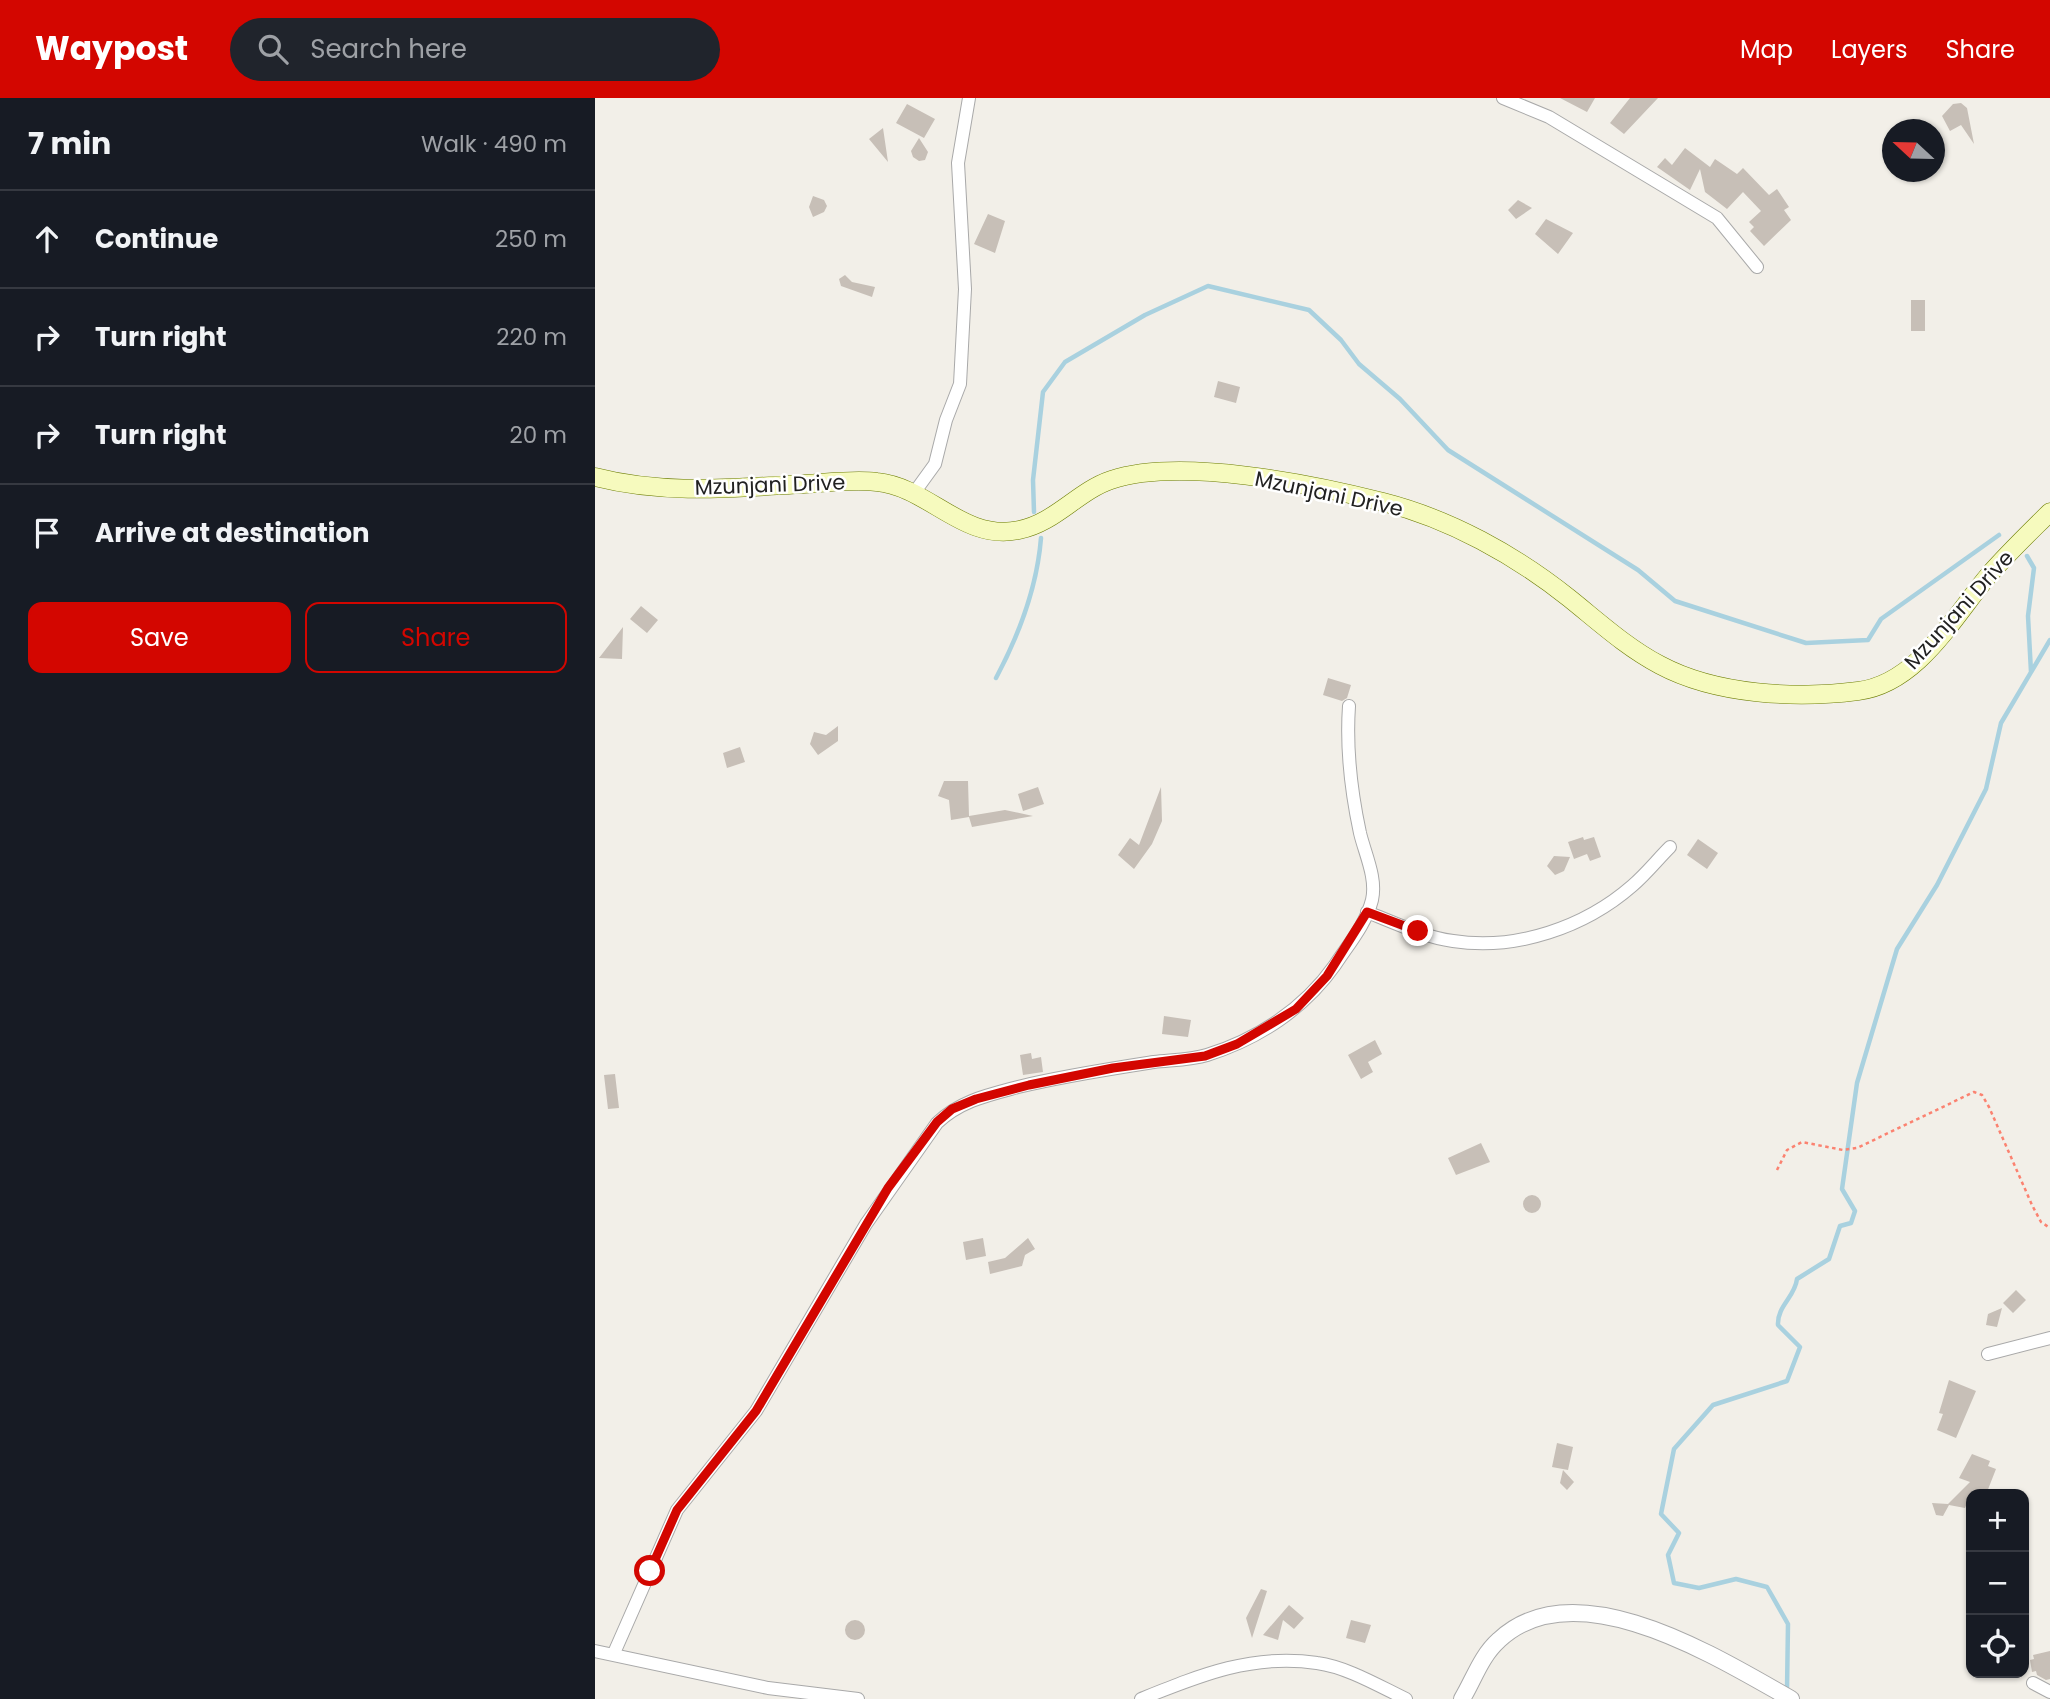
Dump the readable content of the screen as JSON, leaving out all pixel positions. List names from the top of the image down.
{
  "streets": {
    "main road": ["Mzunjani Drive"]
  },
  "north": "left",
  "page": {
    "header": "Waypost",
    "search": "Search here",
    "nav": ["Map", "Layers", "Share"],
    "heading": ["7 min", "Walk · 490 m"],
    "list": [
      ["Continue", "250 m"],
      ["Turn right", "220 m"],
      ["Turn right", "20 m"],
      "Arrive at destination"
    ],
    "buttons": ["Save", "Share"],
    "map_buttons": ["+", "−"]
  }
}
